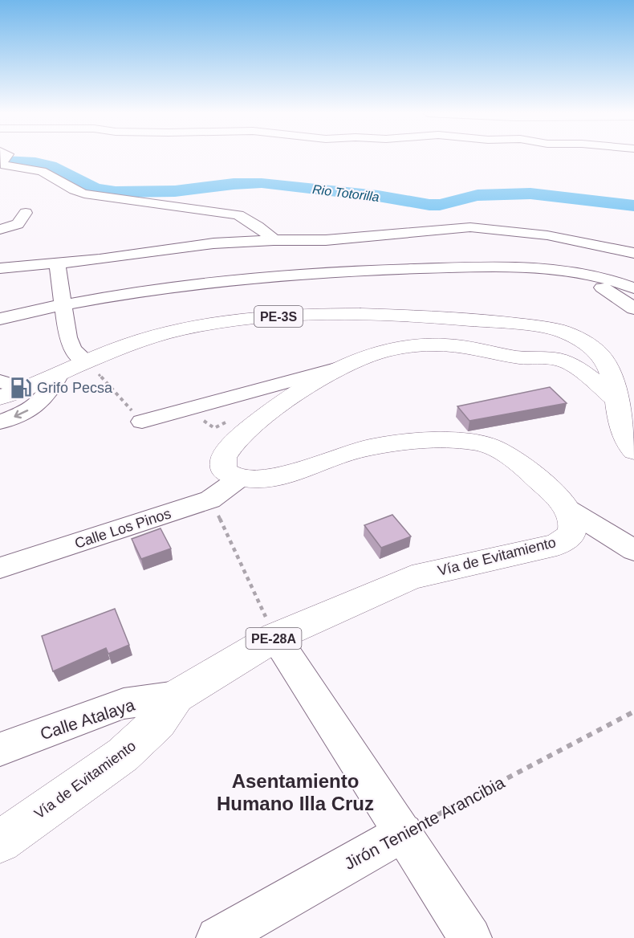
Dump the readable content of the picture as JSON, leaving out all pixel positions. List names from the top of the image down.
{
  "streets": {
    "highway": ["PE-3S", "Vía de Evitamiento", "PE-28A"],
    "street": ["Calle Los Pinos", "Calle Atalaya", "Jirón Teniente Arancibia"]
  },
  "crossings": [
    ["Calle Los Pinos", "Vía de Evitamiento"],
    ["Vía de Evitamiento", "Calle Atalaya"]
  ],
  "districts": ["Asentamiento Humano Illa Cruz"],
  "water": ["Rio Totorilla"],
  "places": {
    "fuel station": ["Grifo Pecsa"]
  }
}
